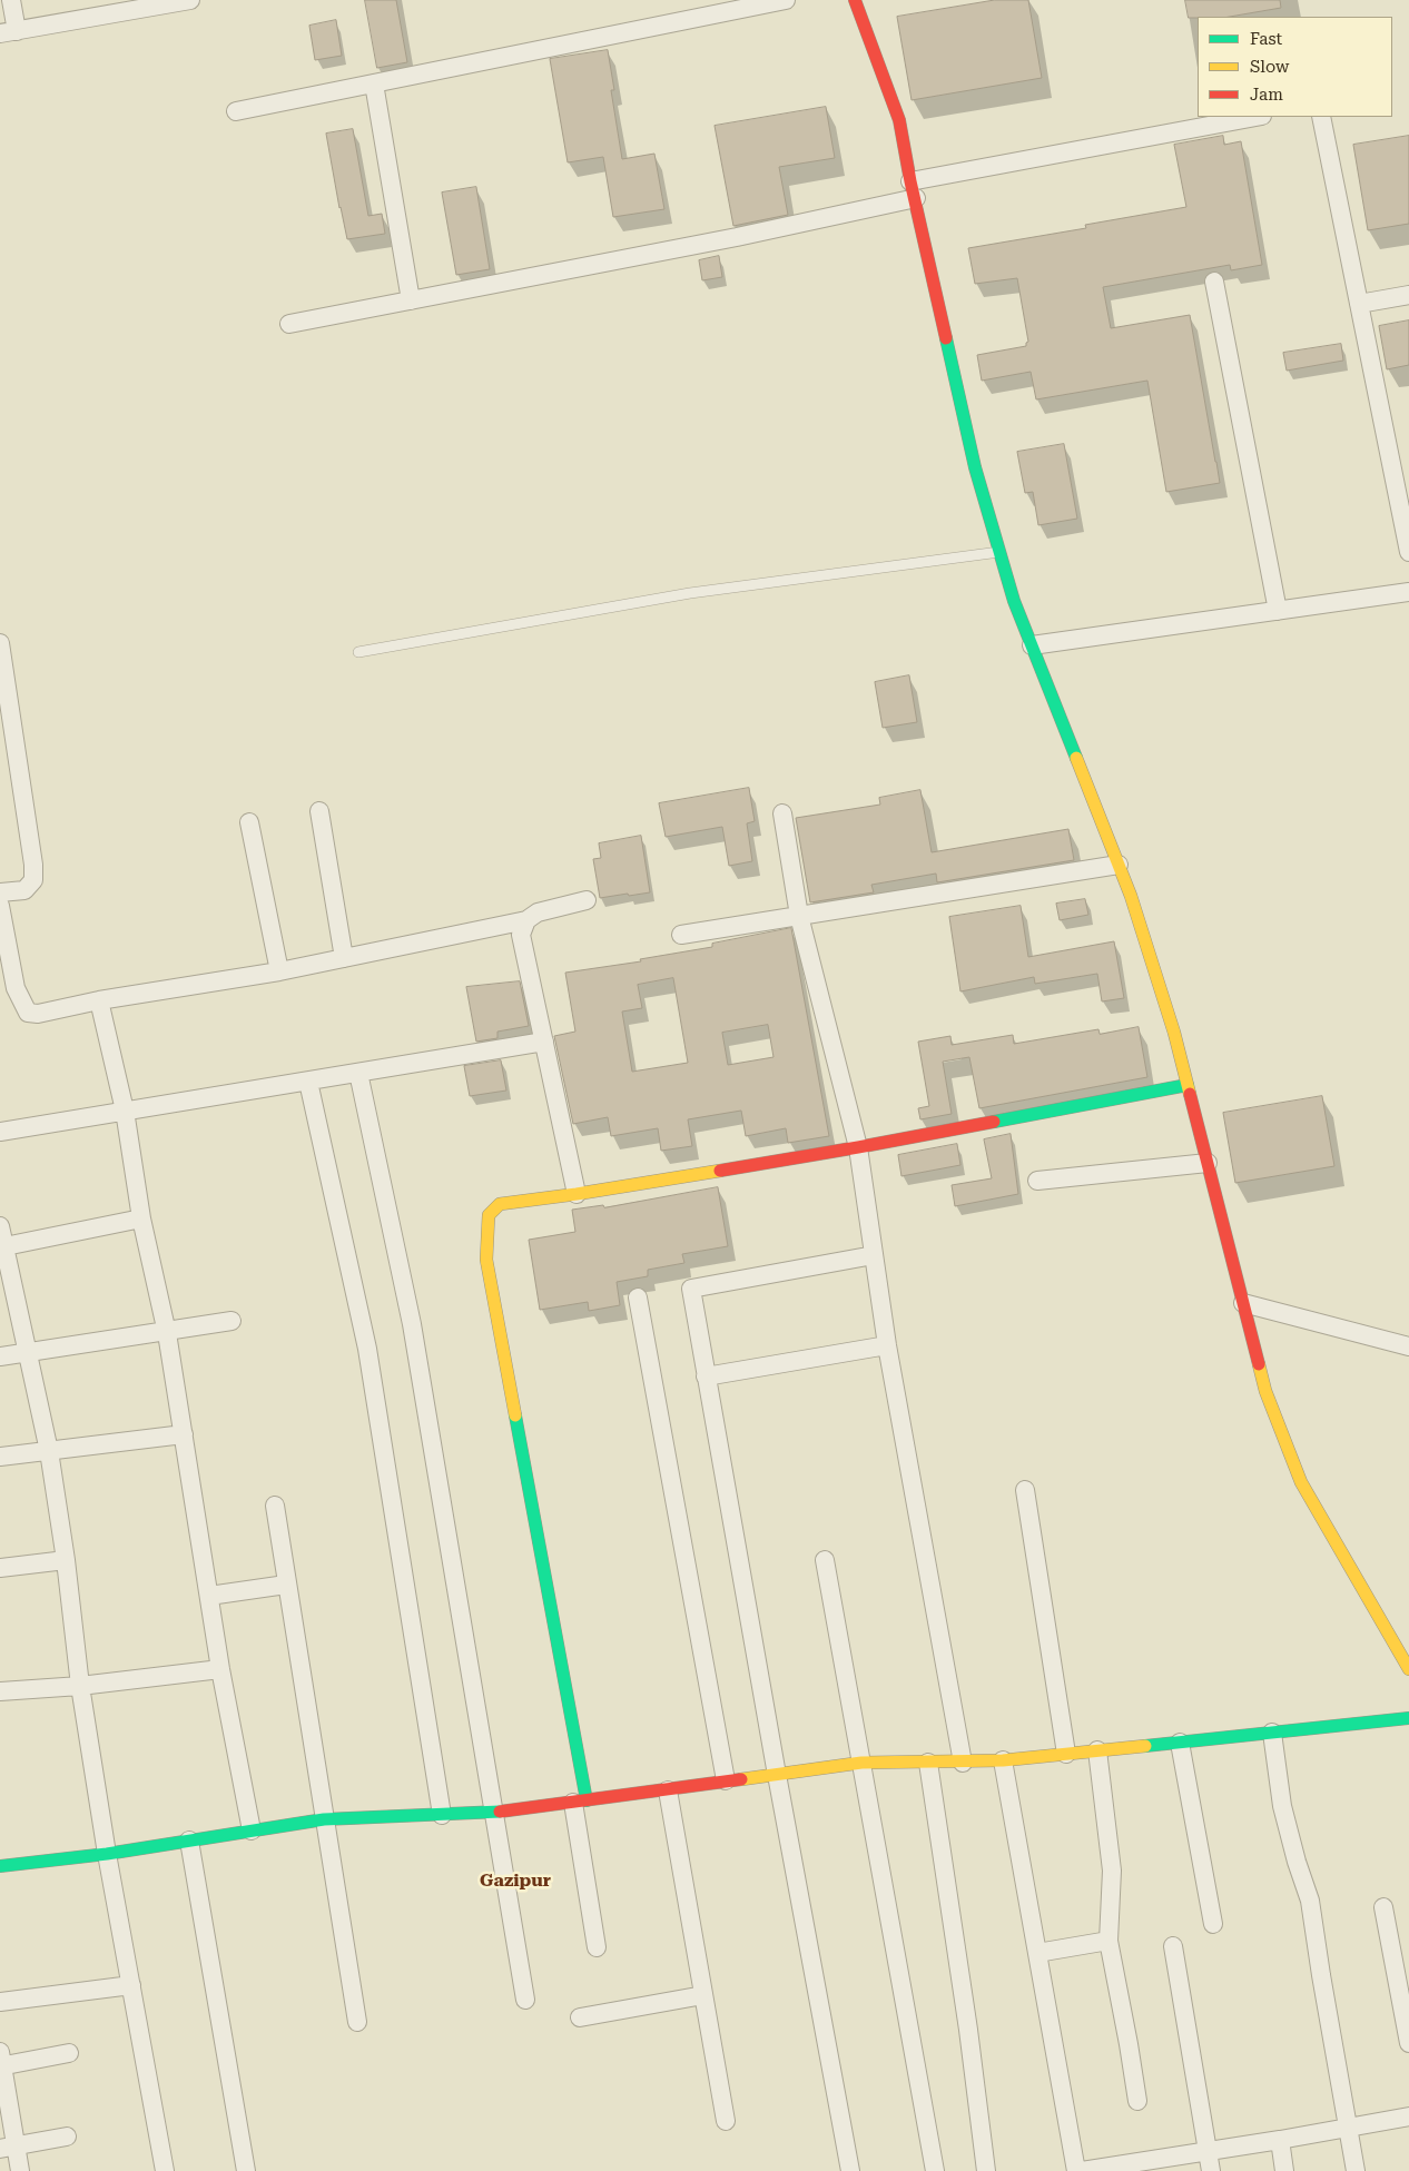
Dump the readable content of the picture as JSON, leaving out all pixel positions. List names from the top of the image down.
{
  "districts": ["Gazipur"],
  "legend": ["Fast", "Slow", "Jam"]
}
